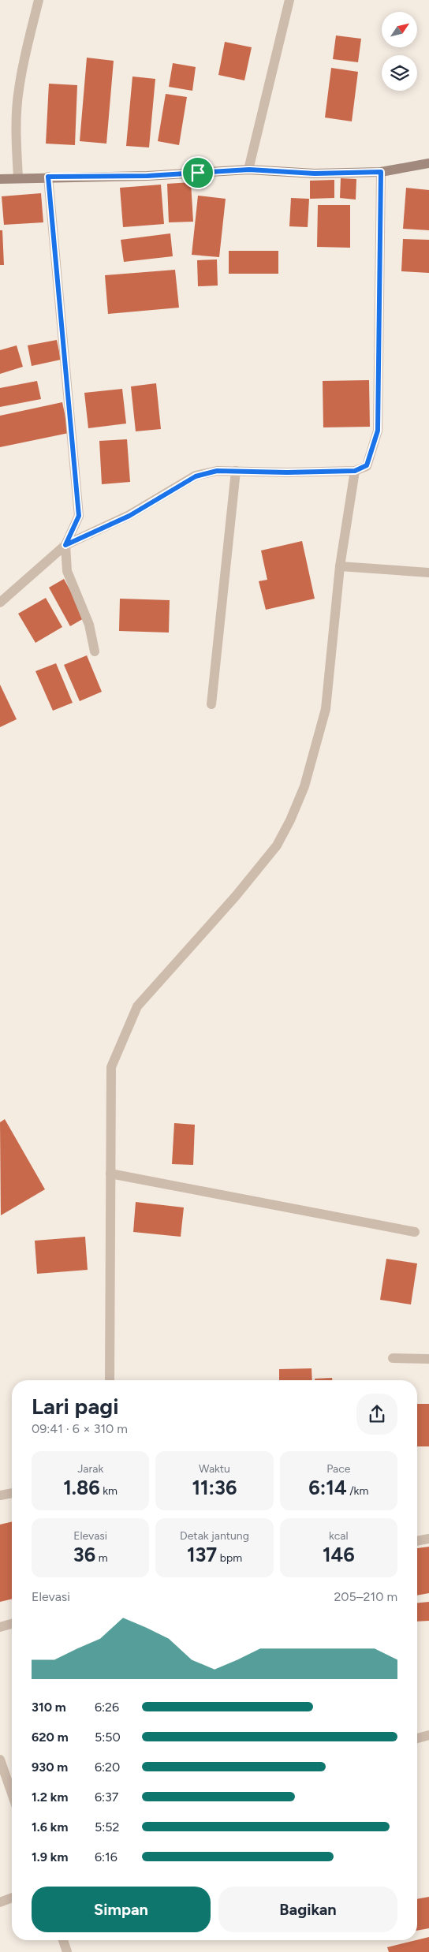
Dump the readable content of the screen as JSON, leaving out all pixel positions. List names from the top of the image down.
{
  "north": "top right",
  "page": {
    "heading": ["Lari pagi", "09:41 · 6 × 310 m"],
    "stats": [
      ["Jarak", "1.86 km"],
      ["Waktu", "11:36"],
      ["Pace", "6:14 /km"],
      ["Elevasi", "36 m"],
      ["Detak jantung", "137 bpm"],
      ["kcal", "146"]
    ],
    "chart": ["Elevasi", "205–210 m"],
    "list": [
      {
        "name": "310 m",
        "note": "6:26"
      },
      {
        "name": "620 m",
        "note": "5:50"
      },
      {
        "name": "930 m",
        "note": "6:20"
      },
      {
        "name": "1.2 km",
        "note": "6:37"
      },
      {
        "name": "1.6 km",
        "note": "5:52"
      },
      {
        "name": "1.9 km",
        "note": "6:16"
      }
    ],
    "buttons": ["Simpan", "Bagikan"]
  }
}
